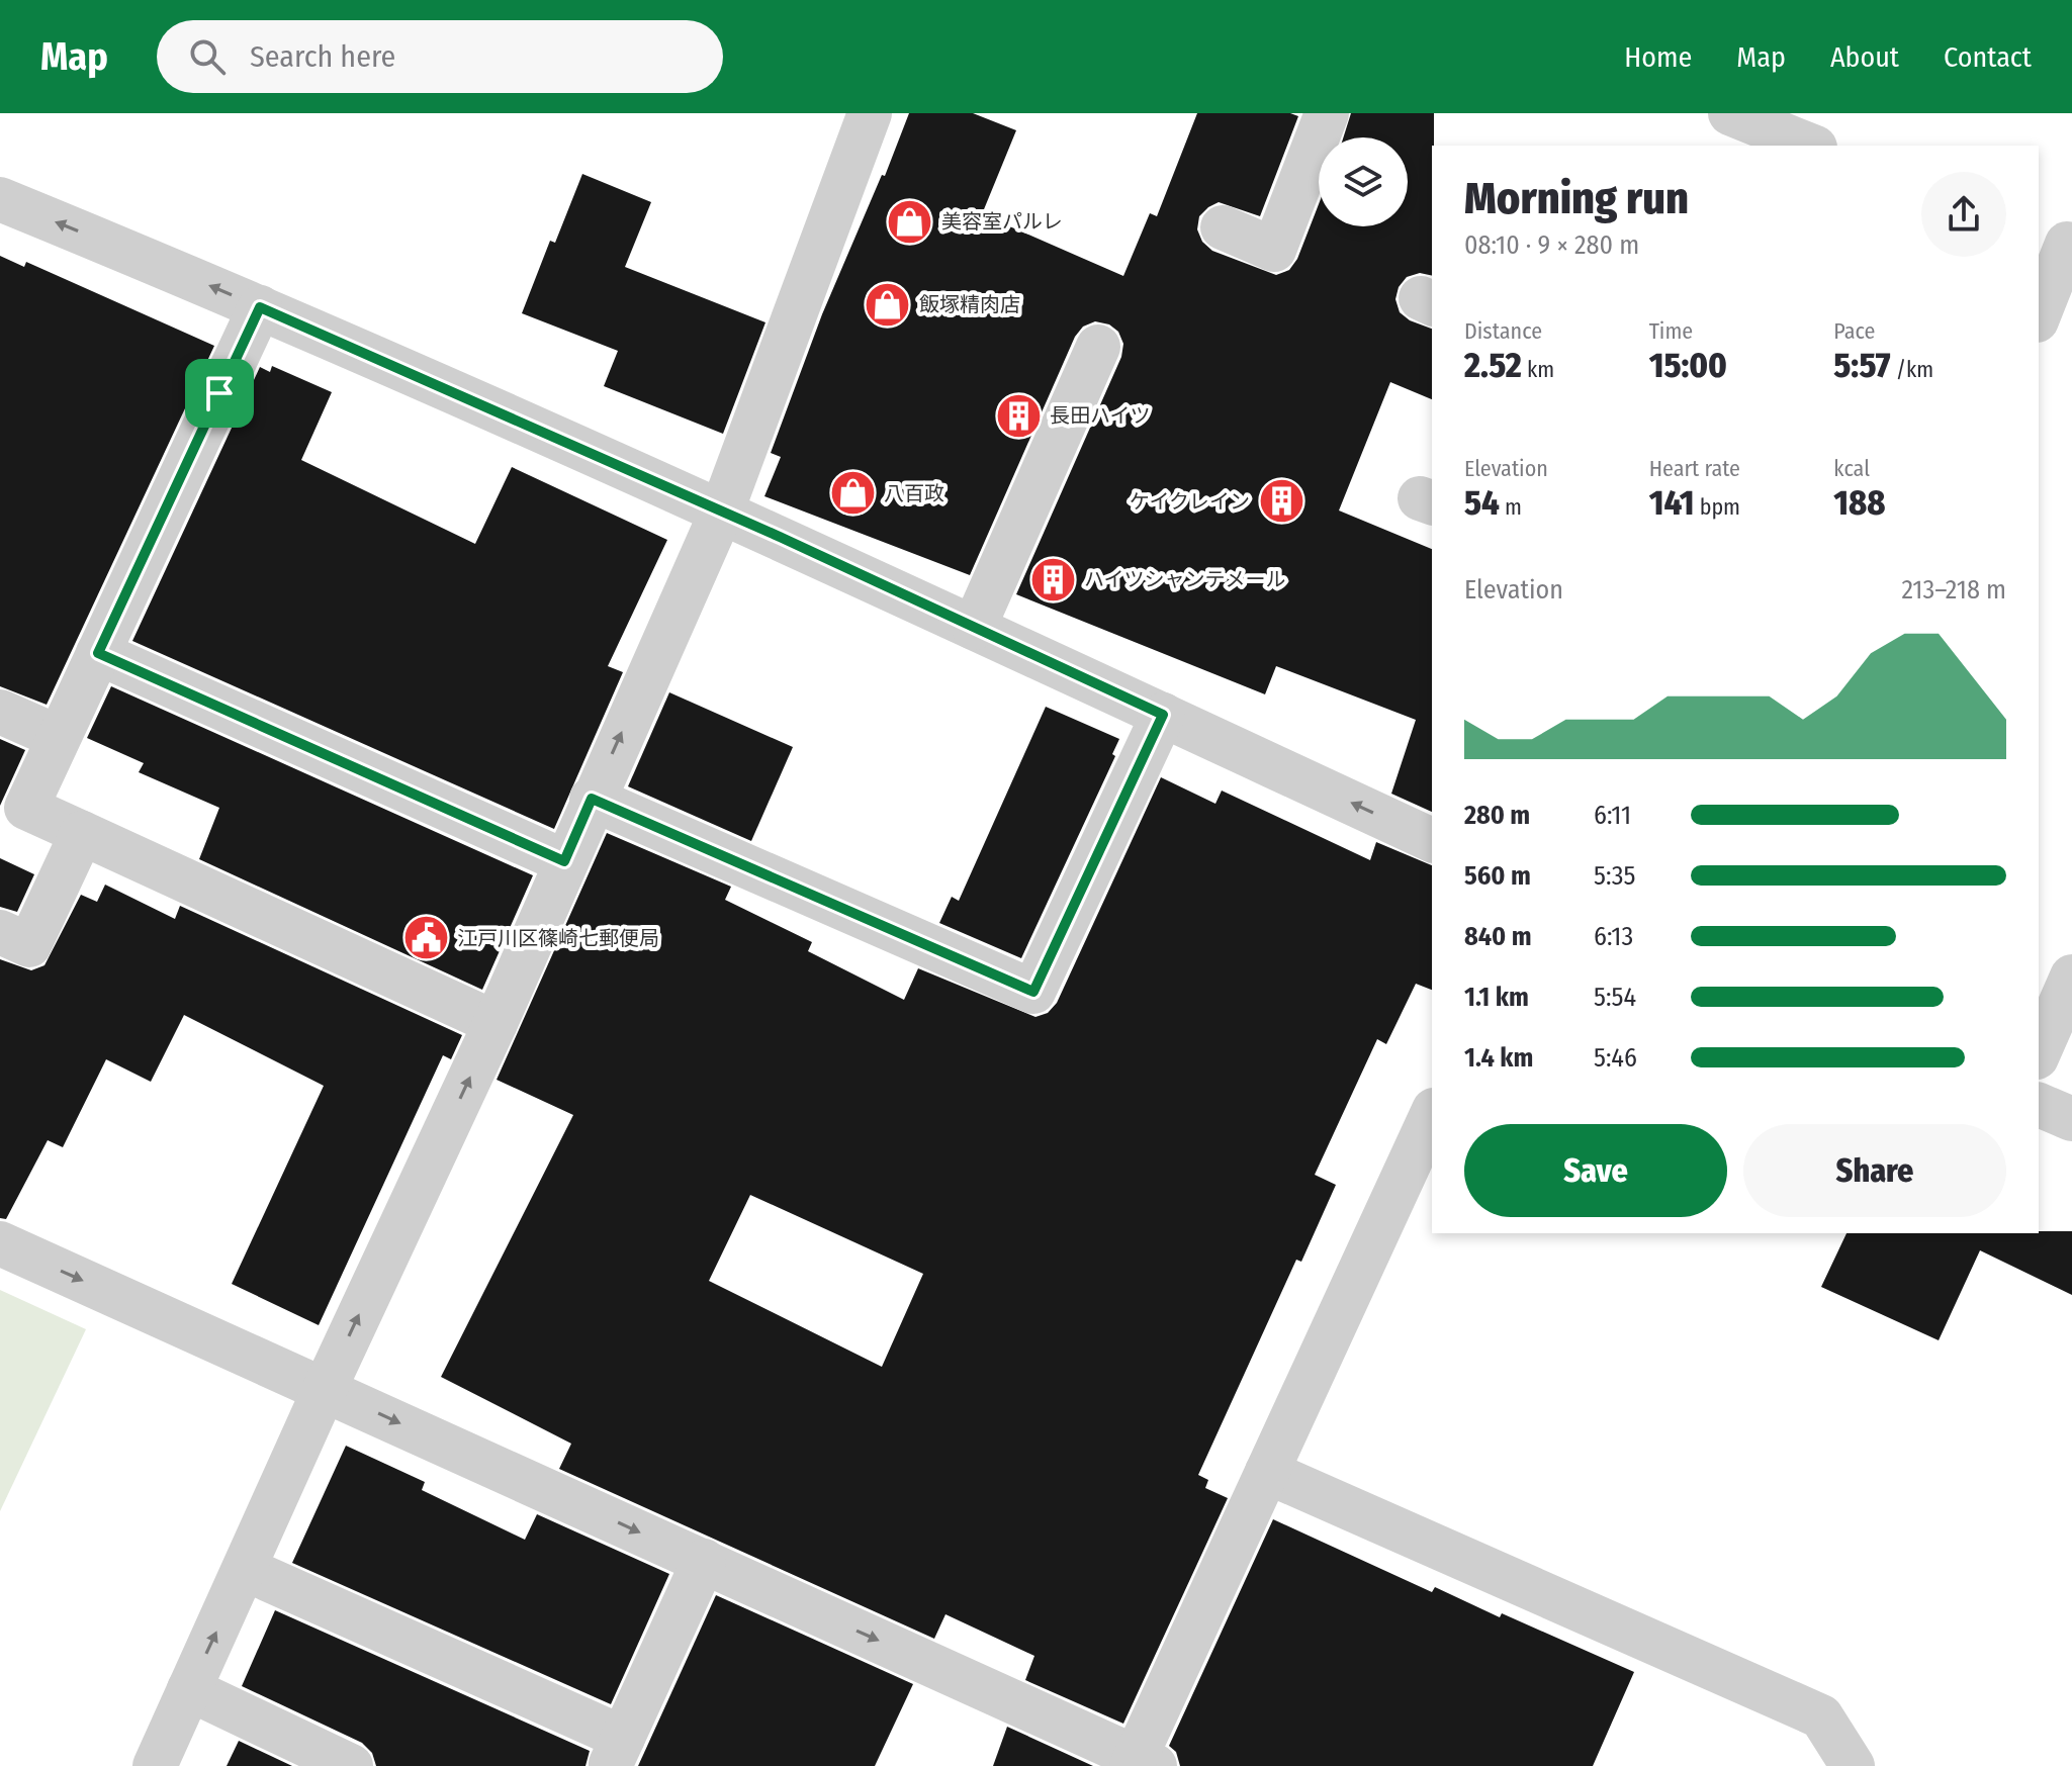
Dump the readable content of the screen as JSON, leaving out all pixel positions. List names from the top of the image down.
{
  "places": {
    "shop": ["美容室パルレ", "飯塚精肉店", "八百政"],
    "building": ["長田ハイツ", "ケイクレイン", "ハイツシャンテメール"],
    "public building": ["江戸川区篠崎七郵便局"]
  },
  "page": {
    "header": "Map",
    "search": "Search here",
    "nav": [
      "Home",
      "Map",
      "About",
      "Contact"
    ],
    "heading": ["Morning run", "08:10 · 9 × 280 m"],
    "stats": [
      ["Distance", "2.52 km"],
      ["Time", "15:00"],
      ["Pace", "5:57 /km"],
      ["Elevation", "54 m"],
      ["Heart rate", "141 bpm"],
      ["kcal", "188"]
    ],
    "chart": ["Elevation", "213–218 m"],
    "list": [
      {
        "name": "280 m",
        "note": "6:11"
      },
      {
        "name": "560 m",
        "note": "5:35"
      },
      {
        "name": "840 m",
        "note": "6:13"
      },
      {
        "name": "1.1 km",
        "note": "5:54"
      },
      {
        "name": "1.4 km",
        "note": "5:46"
      }
    ],
    "buttons": ["Save", "Share"]
  }
}
